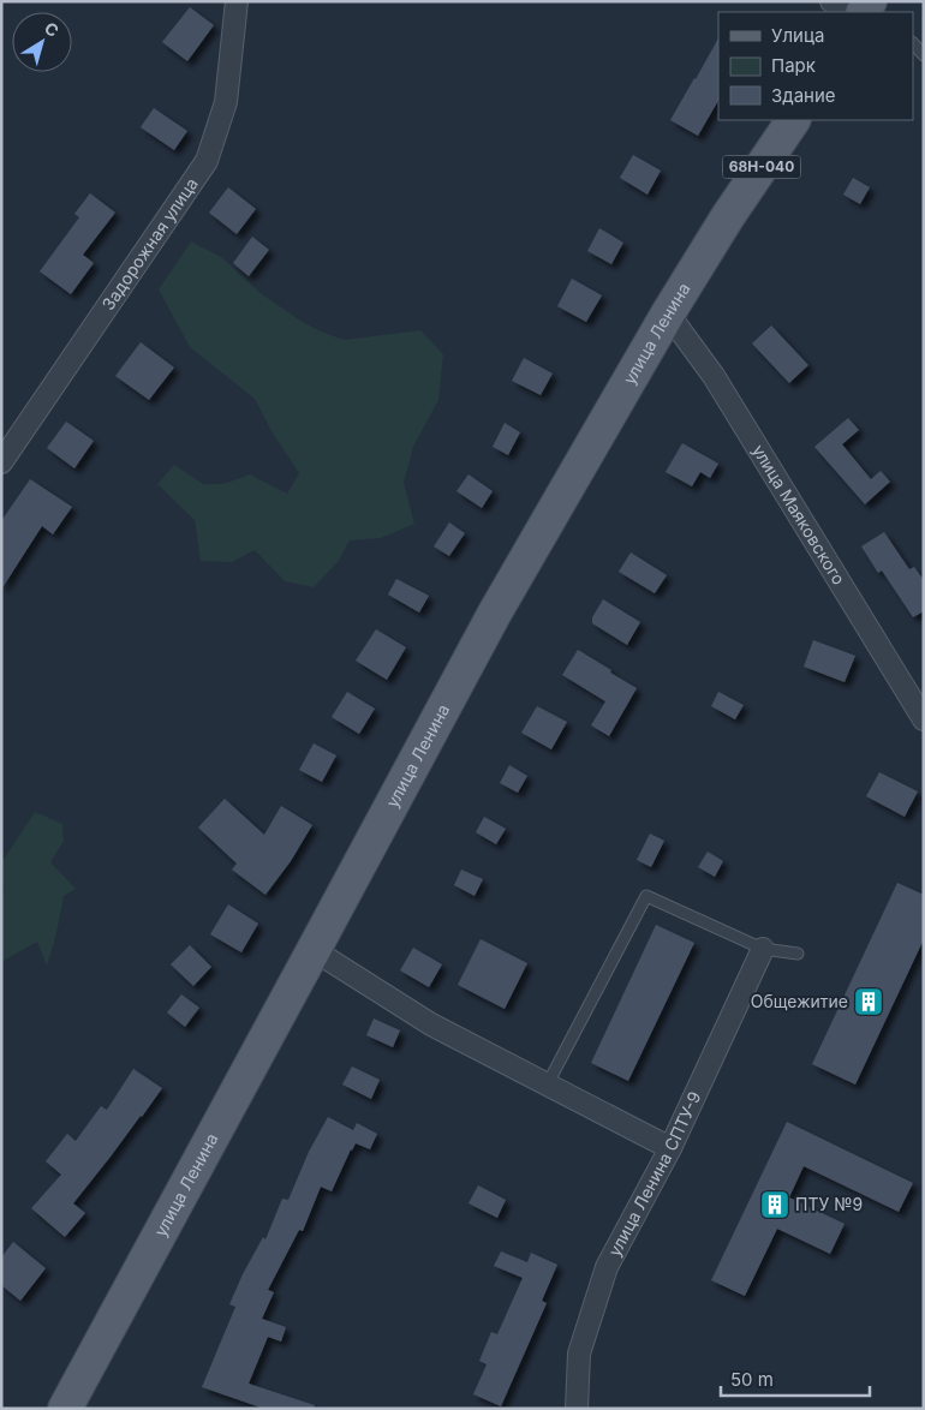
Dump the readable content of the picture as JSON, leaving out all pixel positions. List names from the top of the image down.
{
  "streets": {
    "main road": ["68Н-040", "улица Ленина"],
    "street": ["Задорожная улица", "улица Маяковского", "улица Ленина СПТУ-9"]
  },
  "crossings": [
    ["улица Ленина", "улица Маяковского"]
  ],
  "places": {
    "building": ["Общежитие", "ПТУ №9"]
  },
  "legend": ["Улица", "Парк", "Здание"],
  "scale_bar": "50 m",
  "north": "top right"
}
